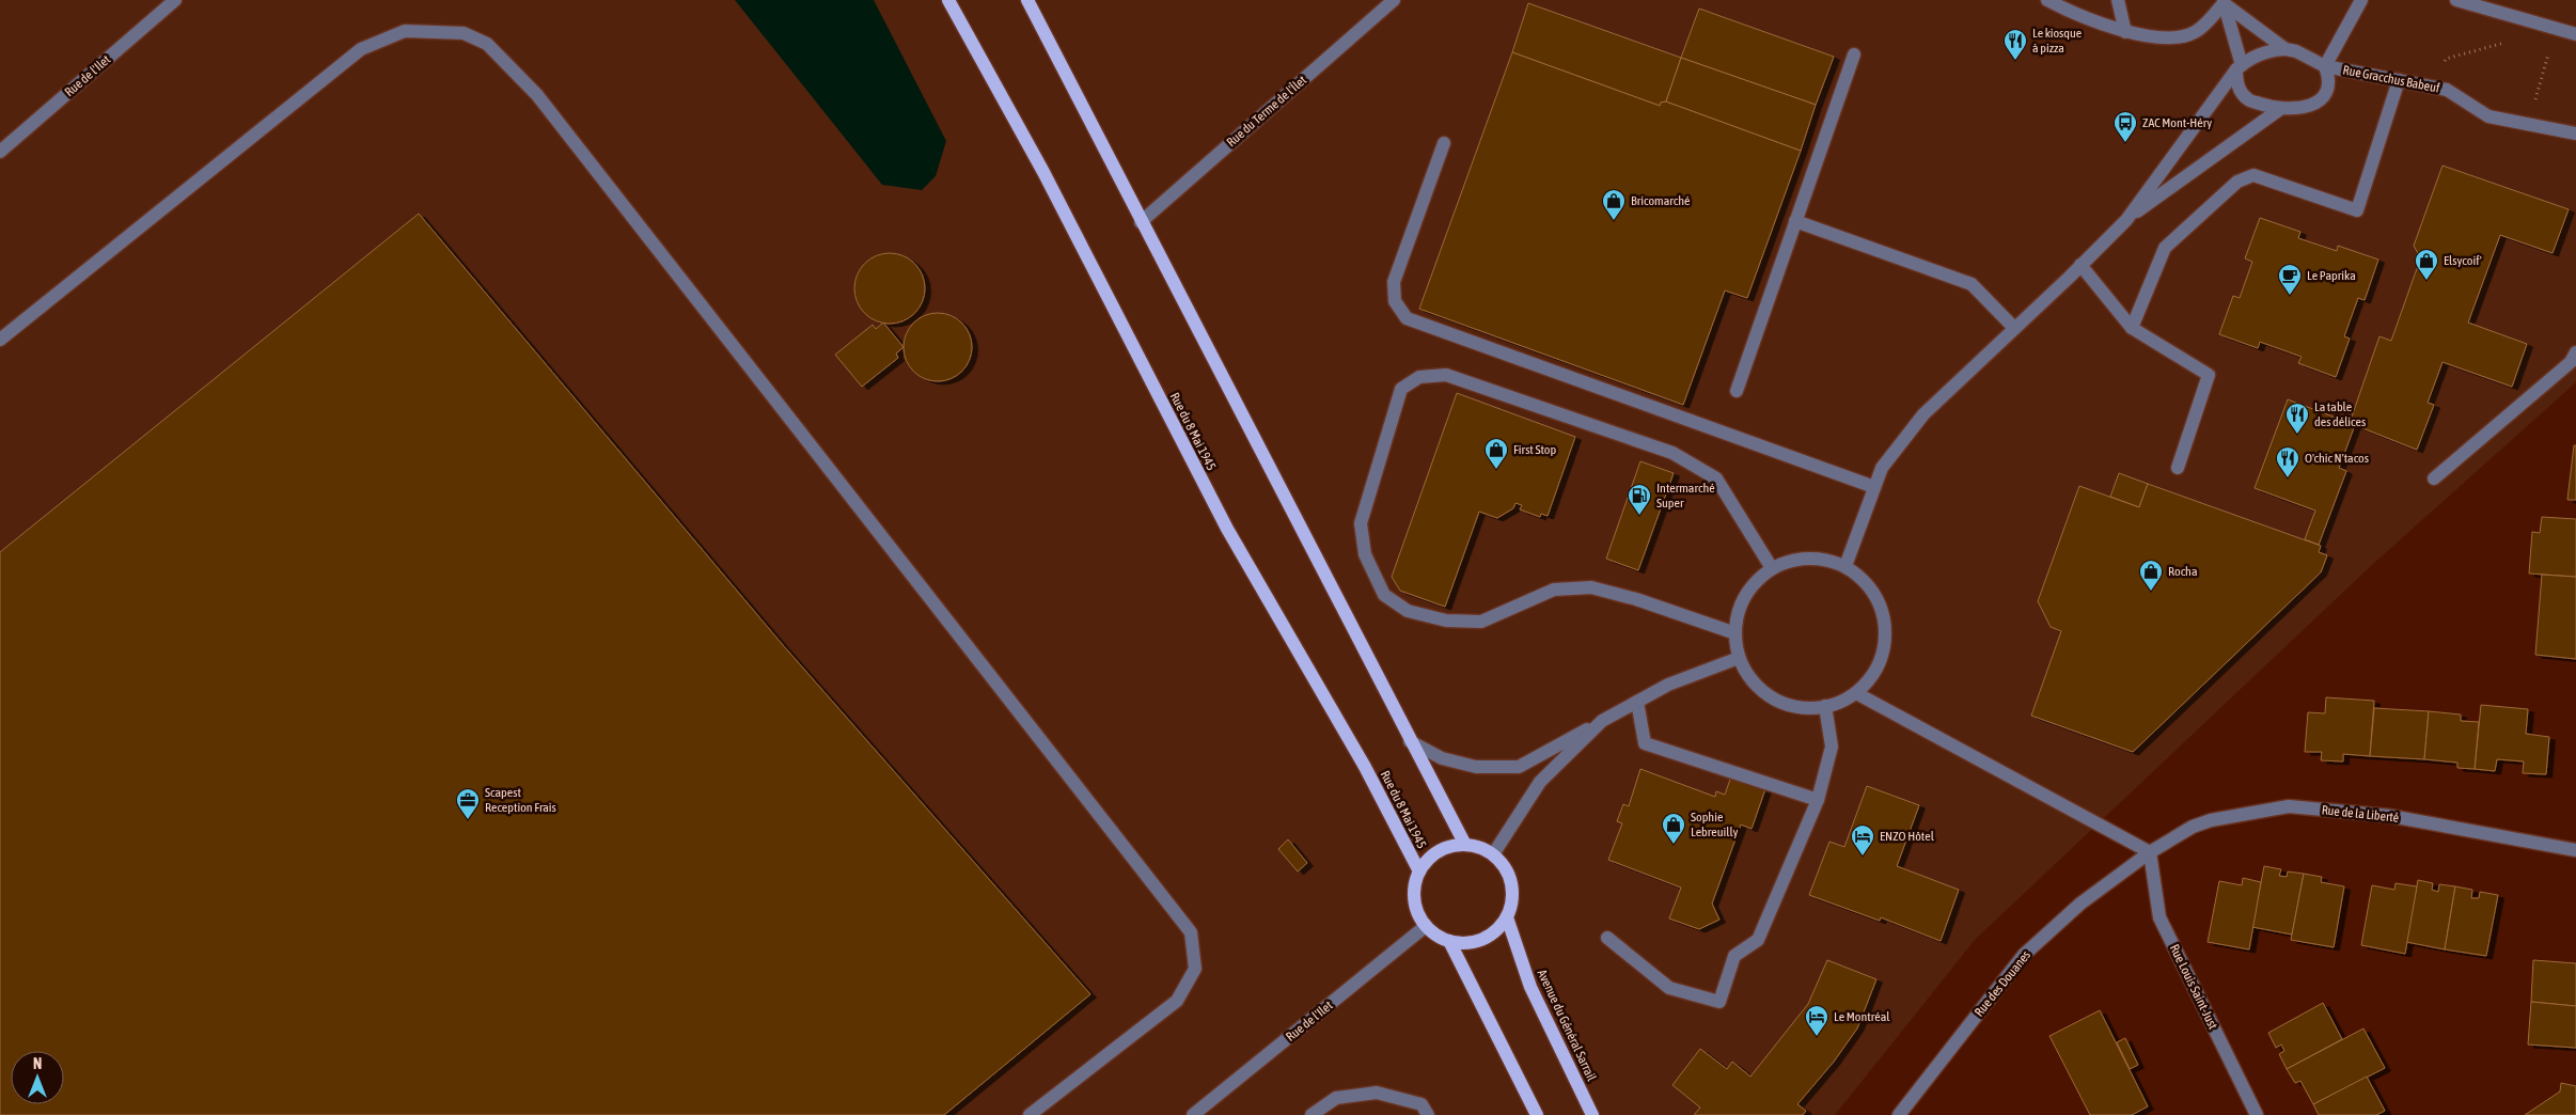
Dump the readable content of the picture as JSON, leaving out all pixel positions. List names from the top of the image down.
{
  "streets": {
    "main road": ["Rue du 8 Mai 1945", "Avenue du Général Sarrail"],
    "street": [
      "Rue de l'Ilet",
      "Rue Gracchus Babeuf",
      "Rue du Terme de l'Îlet",
      "Rue de la Liberté",
      "Rue des Douanes",
      "Rue Louis Saint-Just"
    ]
  },
  "crossings": [
    ["Rue de l'Ilet", "Rue du 8 Mai 1945"],
    ["Rue de l'Ilet", "Avenue du Général Sarrail"],
    ["Rue du 8 Mai 1945", "Avenue du Général Sarrail"],
    ["Rue de la Liberté", "Rue des Douanes"],
    ["Rue de la Liberté", "Rue Louis Saint-Just"],
    ["Rue des Douanes", "Rue Louis Saint-Just"]
  ],
  "places": {
    "restaurant": ["Le kiosque à pizza", "La table des délices", "O'chic N'tacos"],
    "bus stop": ["ZAC Mont-Héry"],
    "shop": [
      "Bricomarché",
      "Elsycoif'",
      "First Stop",
      "Rocha",
      "Sophie Lebreuilly"
    ],
    "cafe": ["Le Paprika"],
    "fuel station": ["Intermarché Super"],
    "office": ["Scapest Reception Frais"],
    "hotel": ["ENZO Hôtel", "Le Montréal"]
  },
  "north": "top"
}
